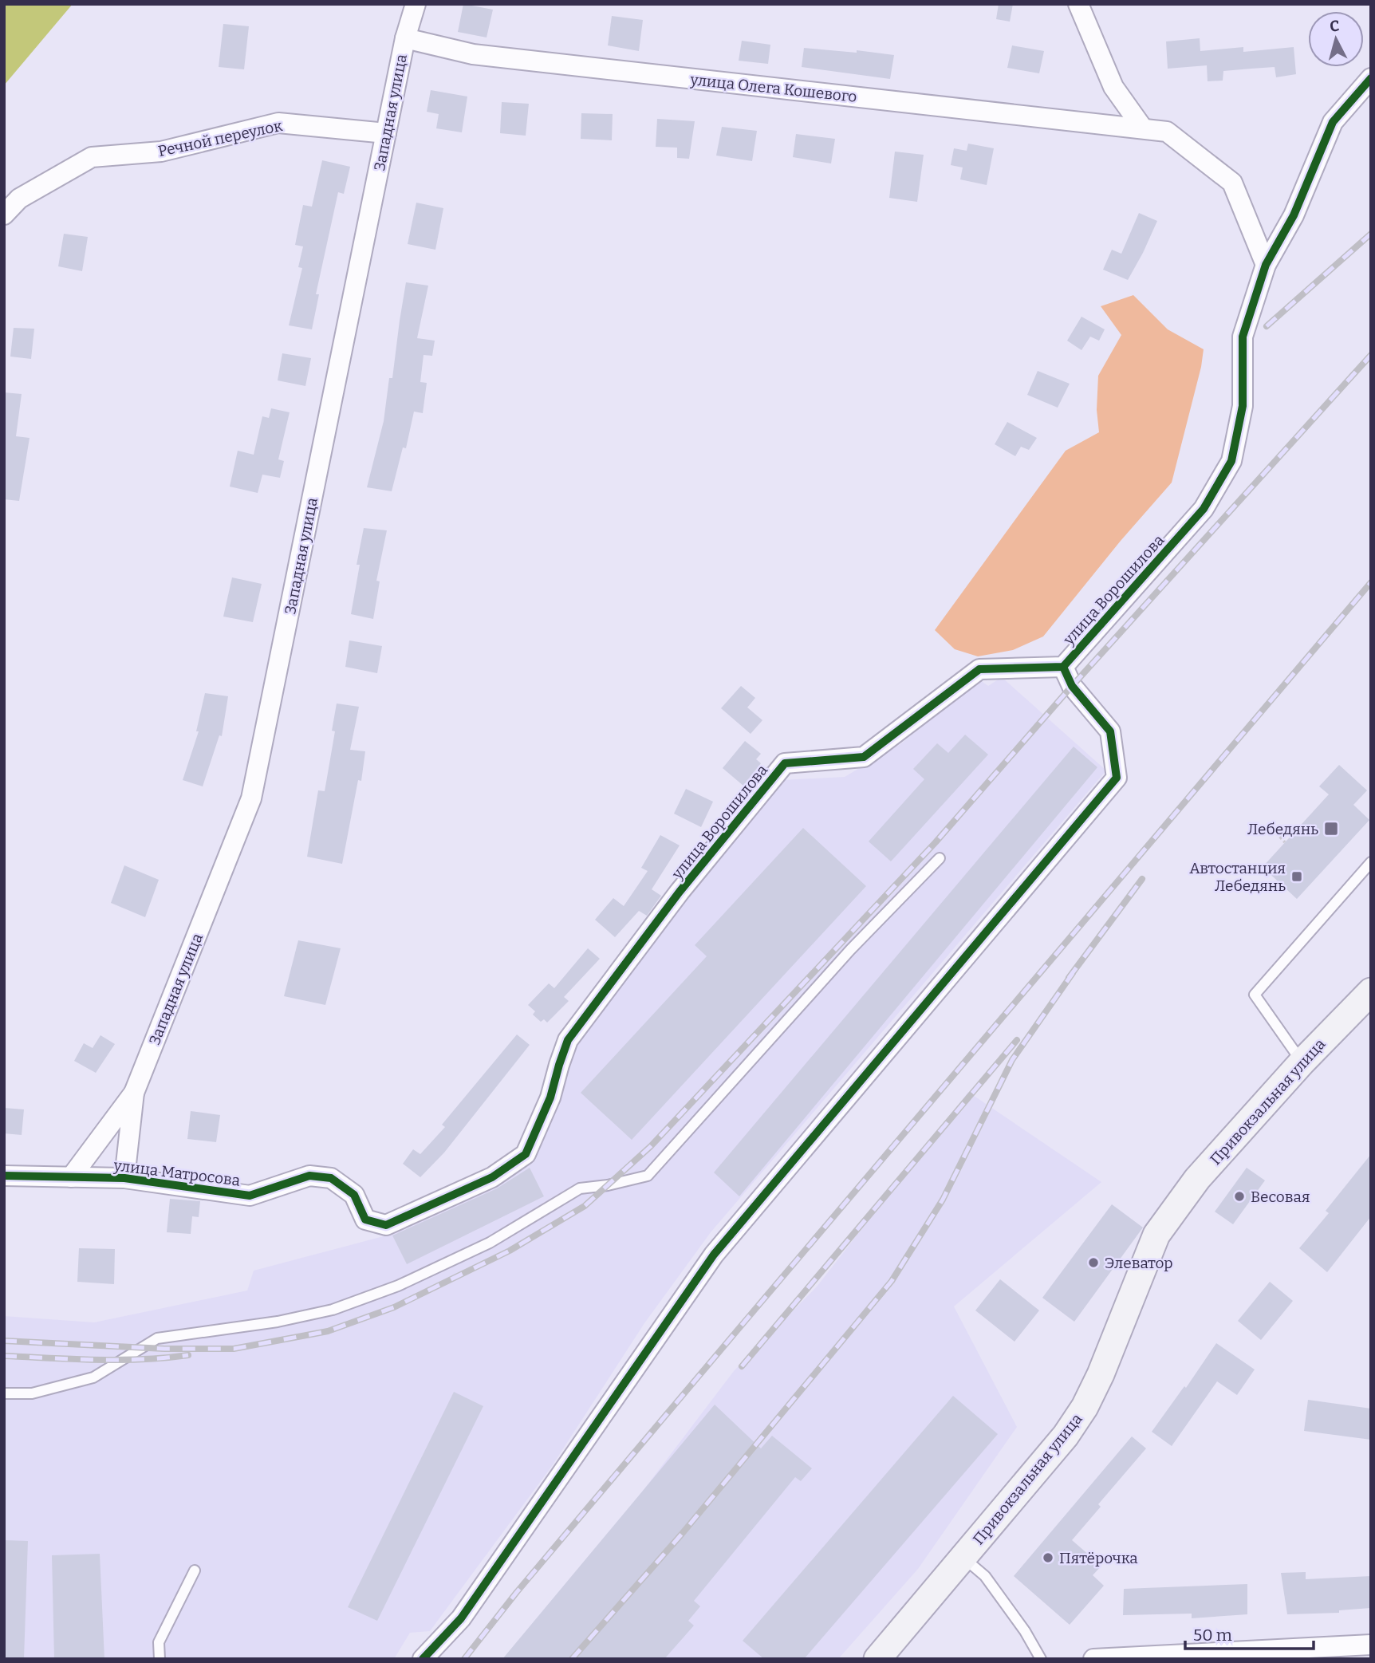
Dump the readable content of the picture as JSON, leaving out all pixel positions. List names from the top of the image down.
{
  "streets": {
    "main road": ["Привокзальная улица"],
    "street": [
      "улица Олега Кошевого",
      "Западная улица",
      "Речной переулок",
      "улица Ворошилова",
      "улица Матросова"
    ]
  },
  "crossings": [
    ["улица Олега Кошевого", "Западная улица"],
    ["улица Олега Кошевого", "улица Ворошилова"],
    ["Западная улица", "Речной переулок"],
    ["улица Ворошилова", "улица Матросова"]
  ],
  "places": {
    "transit": ["Лебедянь", "Автостанция Лебедянь"],
    "other": ["Весовая", "Элеватор", "Пятёрочка"]
  },
  "scale_bar": "50 m",
  "north": "top"
}
